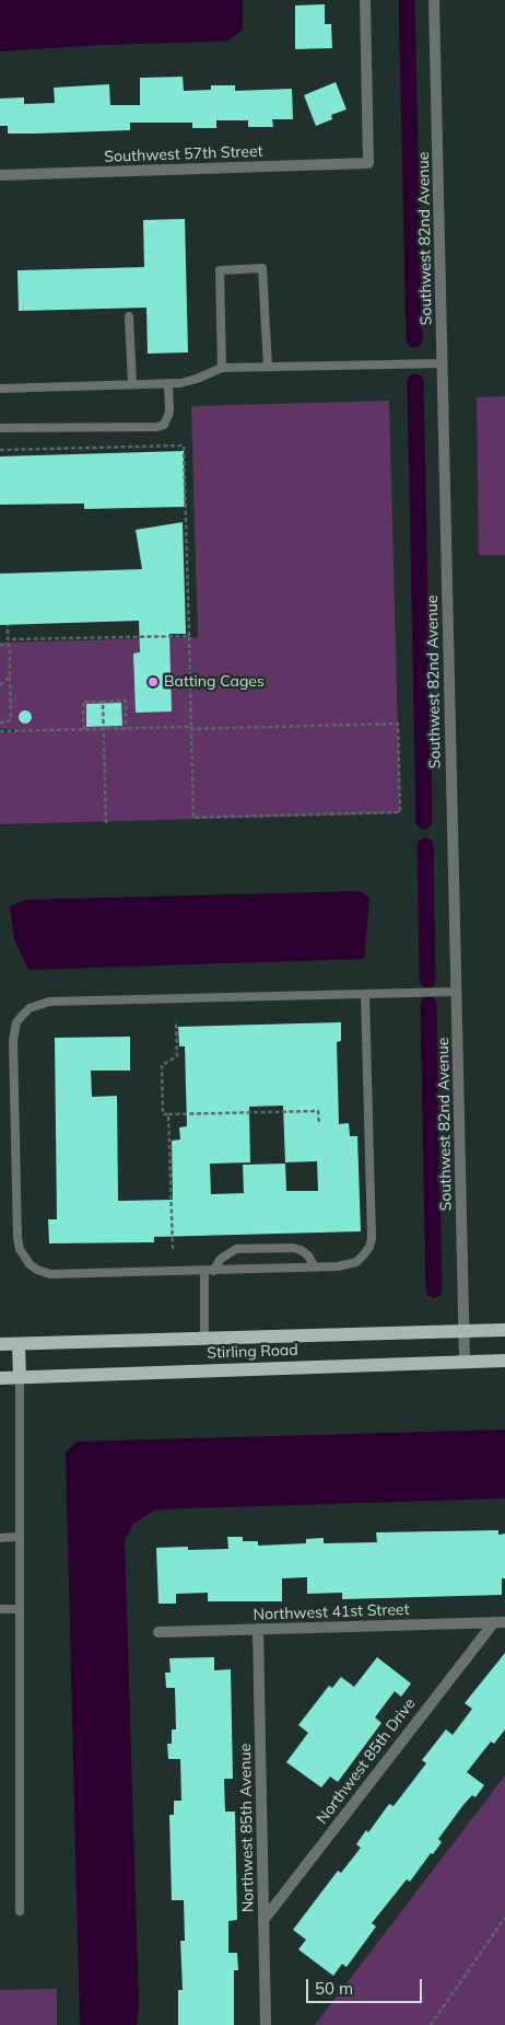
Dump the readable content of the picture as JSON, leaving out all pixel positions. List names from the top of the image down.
{
  "streets": {
    "main road": ["Stirling Road"],
    "street": [
      "Southwest 57th Street",
      "Southwest 82nd Avenue",
      "Northwest 41st Street",
      "Northwest 85th Drive",
      "Northwest 85th Avenue"
    ]
  },
  "crossings": [
    ["Southwest 82nd Avenue", "Stirling Road"],
    ["Northwest 41st Street", "Northwest 85th Drive"],
    ["Northwest 41st Street", "Northwest 85th Avenue"],
    ["Northwest 85th Drive", "Northwest 85th Avenue"]
  ],
  "places": ["Batting Cages"],
  "scale_bar": "50 m"
}
